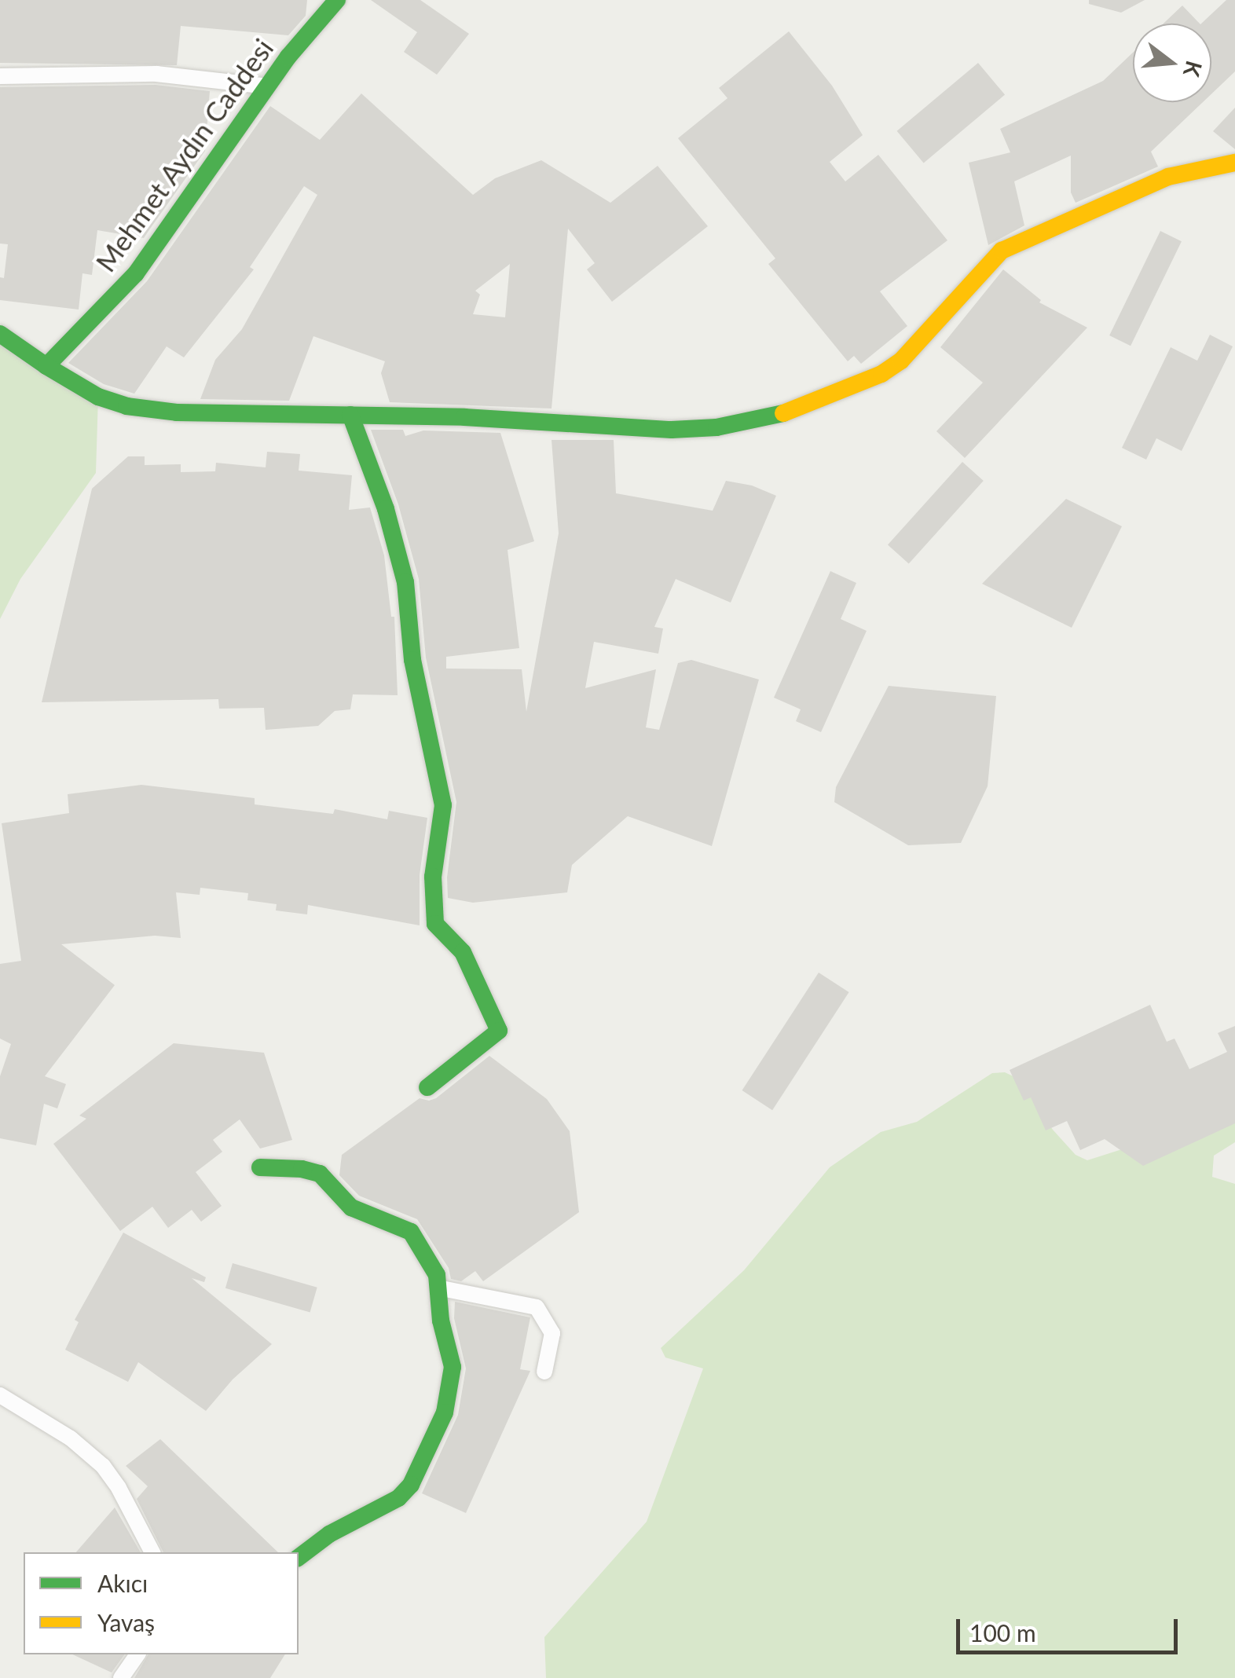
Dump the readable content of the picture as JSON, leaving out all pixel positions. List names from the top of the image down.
{
  "streets": {
    "street": ["Mehmet Aydın Caddesi"]
  },
  "legend": ["Akıcı", "Yavaş"],
  "scale_bar": "100 m",
  "north": "right"
}
